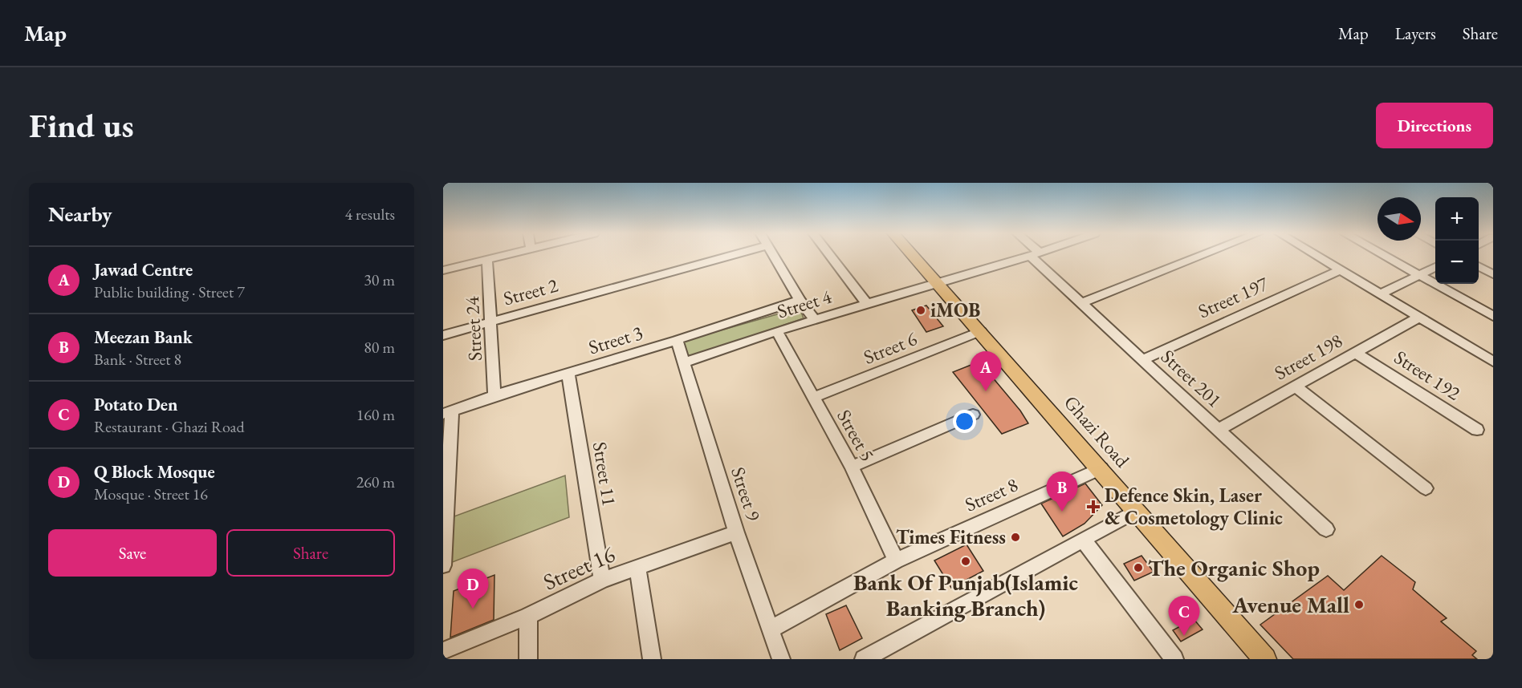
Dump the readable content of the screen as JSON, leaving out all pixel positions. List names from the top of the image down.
{
  "streets": {
    "main road": ["Ghazi Road"],
    "street": [
      "Street 2",
      "Street 197",
      "Street 4",
      "Street 24",
      "Street 3",
      "Street 6",
      "Street 198",
      "Street 192",
      "Street 201",
      "Street 5",
      "Street 11",
      "Street 9",
      "Street 8",
      "Street 16"
    ]
  },
  "crossings": [
    ["Street 2", "Street 24"],
    ["Street 197", "Street 201"],
    ["Street 4", "Ghazi Road"],
    ["Street 4", "Street 5"],
    ["Street 4", "Street 9"],
    ["Street 24", "Street 3"],
    ["Street 3", "Street 11"],
    ["Street 3", "Street 9"],
    ["Street 6", "Ghazi Road"],
    ["Street 6", "Street 5"],
    ["Street 198", "Street 192"],
    ["Street 198", "Street 201"],
    ["Ghazi Road", "Street 8"],
    ["Street 5", "Street 8"],
    ["Street 11", "Street 16"],
    ["Street 9", "Street 8"],
    ["Street 9", "Street 16"]
  ],
  "places": {
    "other": [
      "iMOB",
      "Times Fitness",
      "Bank Of Punjab(Islamic Banking Branch)",
      "The Organic Shop",
      "Avenue Mall"
    ],
    "health": ["Defence Skin, Laser & Cosmetology Clinic"]
  },
  "north": "right",
  "page": {
    "header": "Map",
    "nav": ["Map", "Layers", "Share"],
    "buttons": [
      "Directions",
      ["Save", "Share"]
    ],
    "title": "Find us",
    "heading": ["Nearby", "4 results"],
    "map_buttons": ["+", "−"],
    "list": [
      {
        "mark": "A",
        "name": "Jawad Centre",
        "note": "Public building · Street 7",
        "value": "30 m"
      },
      {
        "mark": "B",
        "name": "Meezan Bank",
        "note": "Bank · Street 8",
        "value": "80 m"
      },
      {
        "mark": "C",
        "name": "Potato Den",
        "note": "Restaurant · Ghazi Road",
        "value": "160 m"
      },
      {
        "mark": "D",
        "name": "Q Block Mosque",
        "note": "Mosque · Street 16",
        "value": "260 m"
      }
    ],
    "pins": [
      "A",
      "B",
      "D",
      "C"
    ]
  }
}
